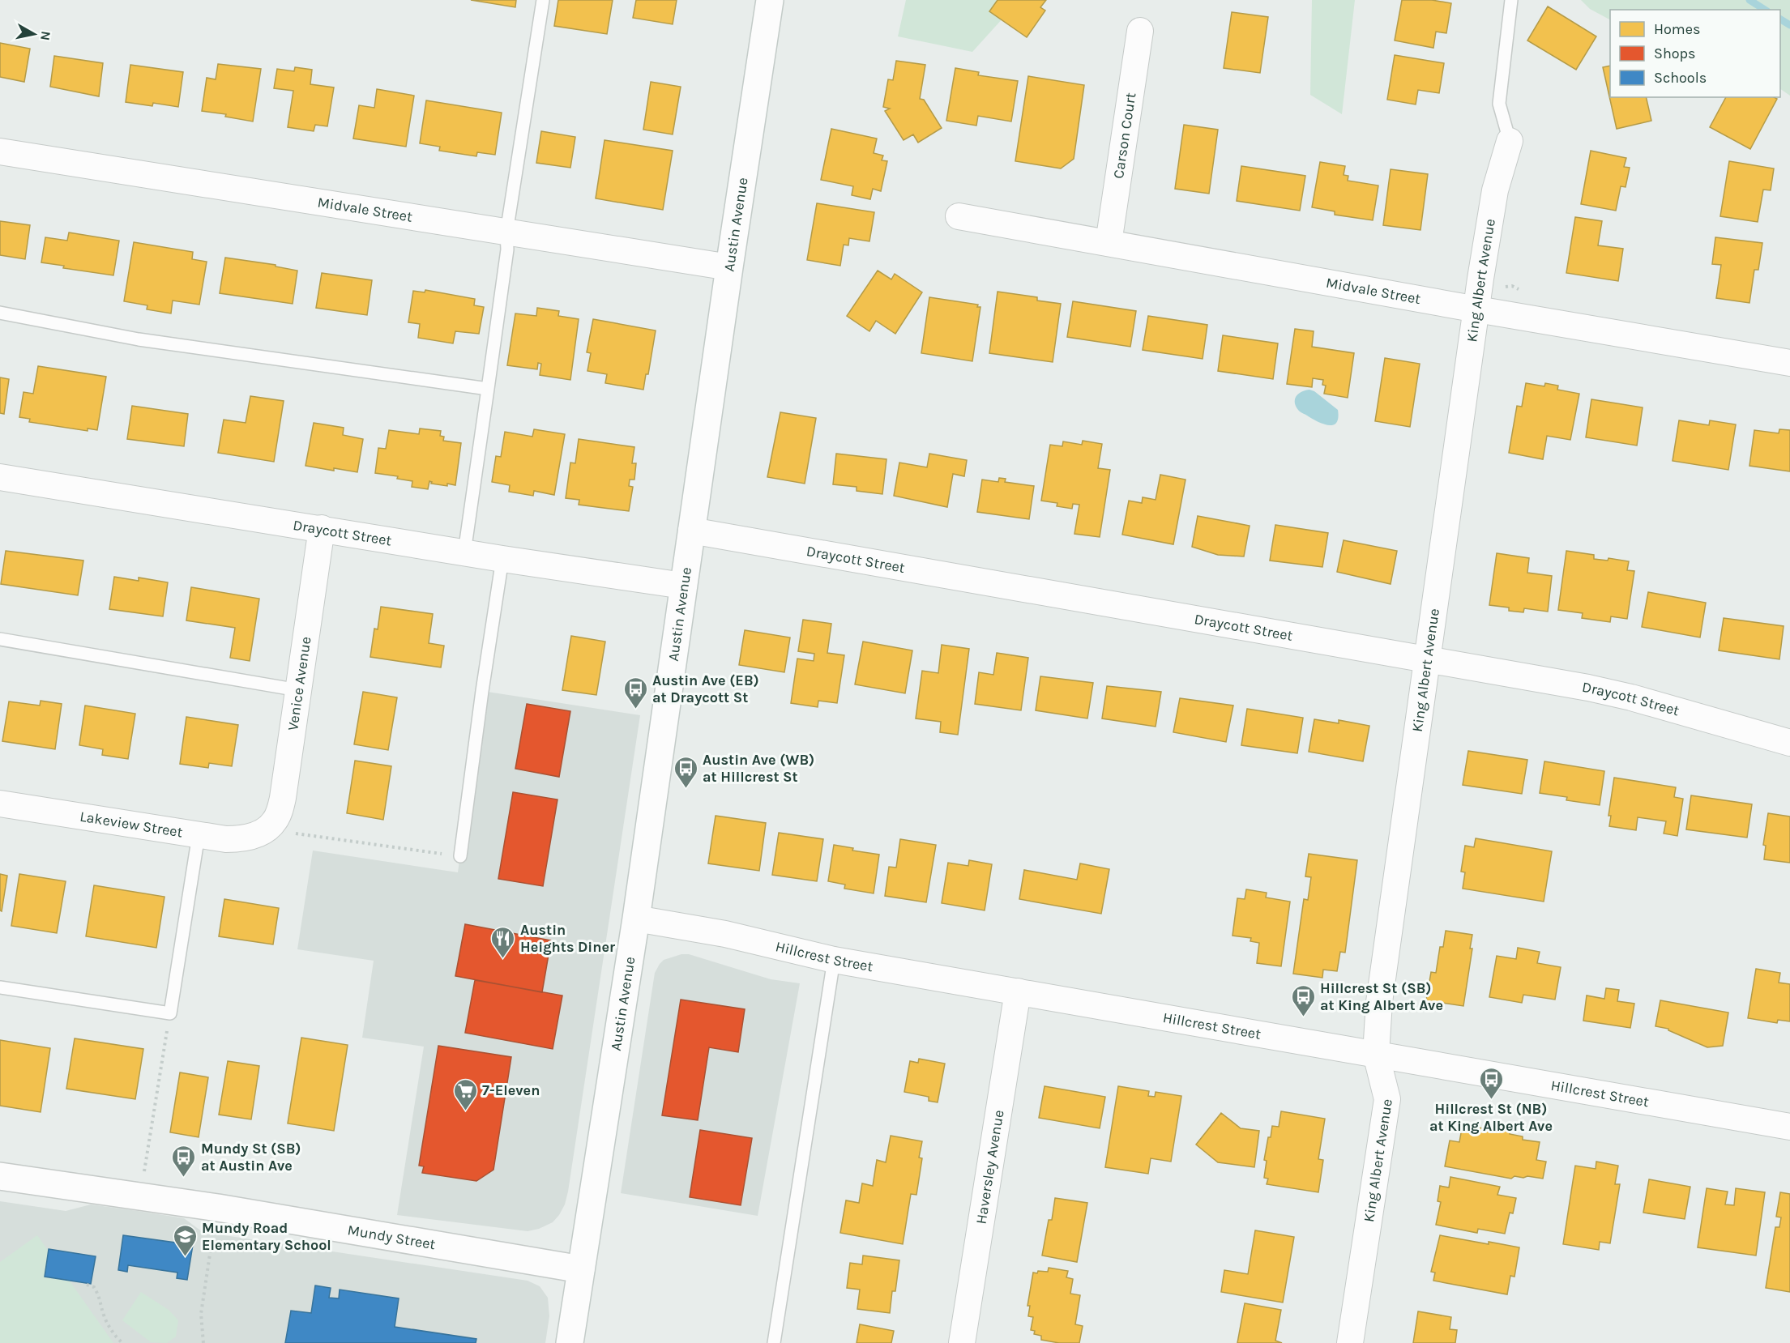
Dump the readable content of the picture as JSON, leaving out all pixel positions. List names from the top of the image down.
{
  "streets": {
    "main road": ["Austin Avenue", "Mundy Street"],
    "street": [
      "Carson Court",
      "Midvale Street",
      "King Albert Avenue",
      "Draycott Street",
      "Venice Avenue",
      "Lakeview Street",
      "Hillcrest Street",
      "Haversley Avenue"
    ]
  },
  "crossings": [
    ["Carson Court", "Midvale Street"],
    ["Midvale Street", "Austin Avenue"],
    ["Midvale Street", "King Albert Avenue"],
    ["Austin Avenue", "Draycott Street"],
    ["Austin Avenue", "Hillcrest Street"],
    ["Austin Avenue", "Mundy Street"],
    ["King Albert Avenue", "Draycott Street"],
    ["King Albert Avenue", "Hillcrest Street"],
    ["Draycott Street", "Venice Avenue"],
    ["Venice Avenue", "Lakeview Street"],
    ["Hillcrest Street", "Haversley Avenue"]
  ],
  "places": {
    "bus stop": [
      "Austin Ave (EB) at Draycott St",
      "Austin Ave (WB) at Hillcrest St",
      "Hillcrest St (SB) at King Albert Ave",
      "Hillcrest St (NB) at King Albert Ave",
      "Mundy St (SB) at Austin Ave"
    ],
    "restaurant": ["Austin Heights Diner"],
    "supermarket": ["7-Eleven"],
    "school or university": ["Mundy Road Elementary School"]
  },
  "legend": ["Homes", "Shops", "Schools"],
  "north": "right"
}
